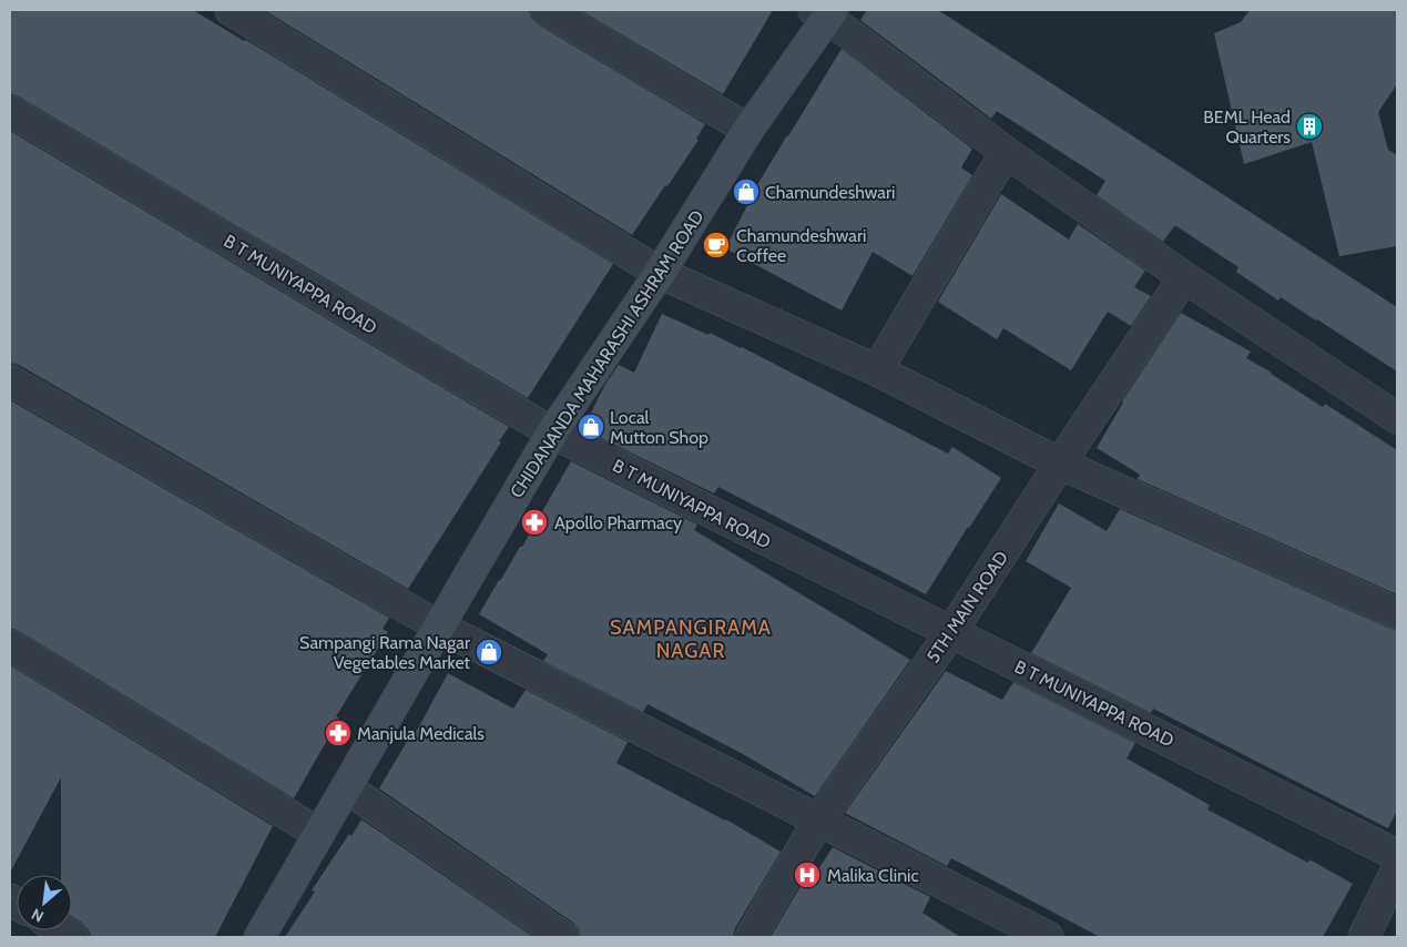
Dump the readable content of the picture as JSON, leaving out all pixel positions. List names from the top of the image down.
{
  "streets": {
    "street": ["B T MUNIYAPPA ROAD", "CHIDANANDA MAHARASHI ASHRAM ROAD", "5TH MAIN ROAD"]
  },
  "crossings": [
    ["B T MUNIYAPPA ROAD", "CHIDANANDA MAHARASHI ASHRAM ROAD"],
    ["B T MUNIYAPPA ROAD", "5TH MAIN ROAD"]
  ],
  "districts": ["SAMPANGIRAMA NAGAR"],
  "places": {
    "building": ["BEML Head Quarters"],
    "shop": ["Chamundeshwari", "Local Mutton Shop", "Sampangi Rama Nagar Vegetables Market"],
    "cafe": ["Chamundeshwari Coffee"],
    "pharmacy": ["Apollo Pharmacy", "Manjula Medicals"],
    "hospital": ["Malika Clinic"]
  },
  "north": "bottom left"
}
